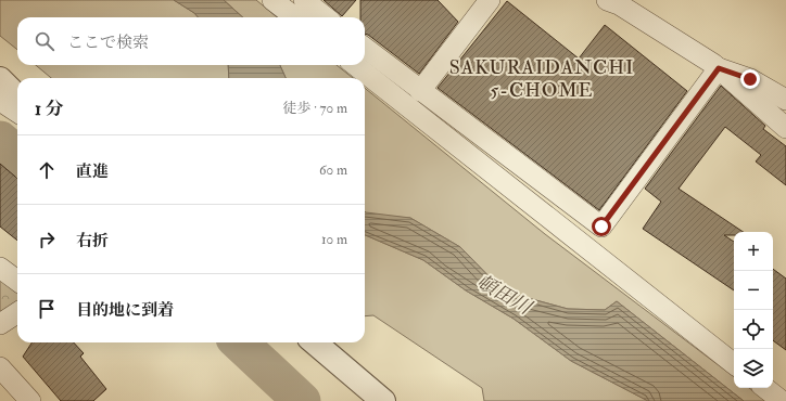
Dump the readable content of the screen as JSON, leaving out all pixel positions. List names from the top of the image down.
{
  "districts": ["SAKURAIDANCHI 5-CHOME"],
  "water": ["頓田川"],
  "page": {
    "search": "ここで検索",
    "heading": ["1 分", "徒歩 · 70 m"],
    "list": [
      ["直進", "60 m"],
      ["右折", "10 m"],
      "目的地に到着"
    ],
    "map_buttons": ["+", "−"]
  }
}
